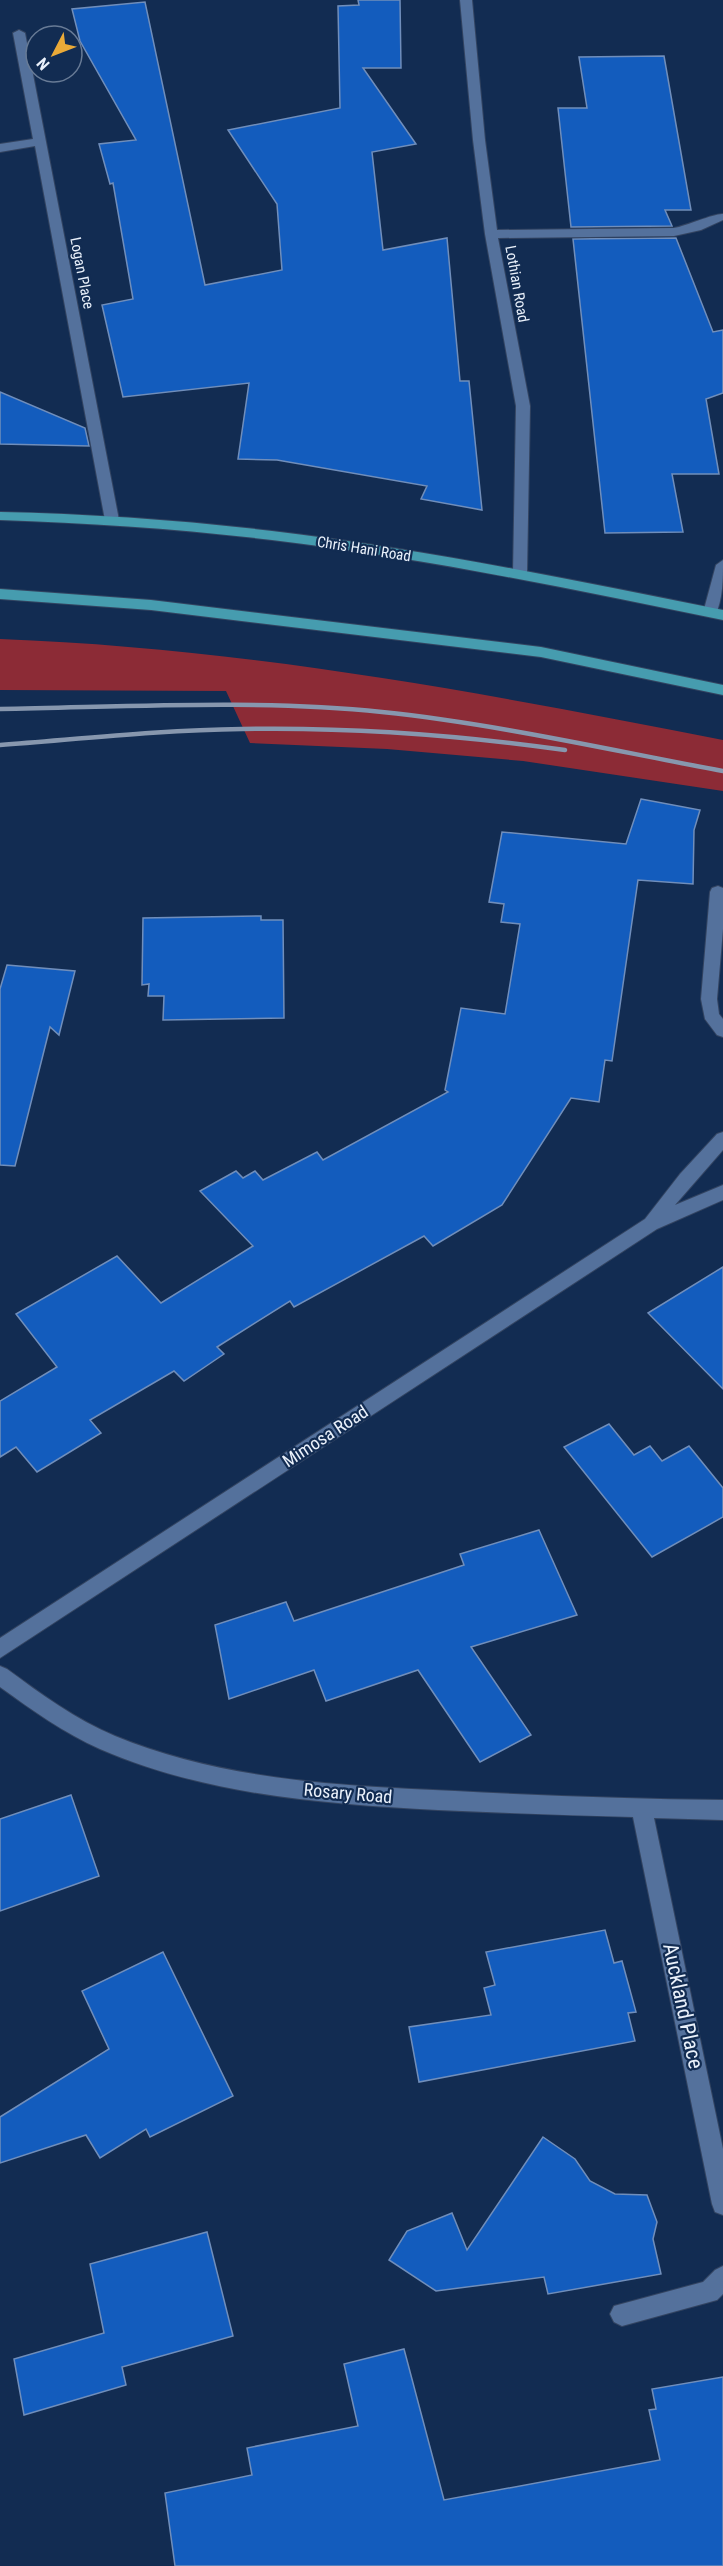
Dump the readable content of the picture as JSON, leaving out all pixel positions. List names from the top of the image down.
{
  "streets": {
    "main road": ["Chris Hani Road"],
    "street": [
      "Logan Place",
      "Lothian Road",
      "Mimosa Road",
      "Rosary Road",
      "Auckland Place"
    ]
  },
  "crossings": [
    ["Logan Place", "Chris Hani Road"],
    ["Lothian Road", "Chris Hani Road"],
    ["Rosary Road", "Auckland Place"]
  ],
  "north": "bottom left"
}
